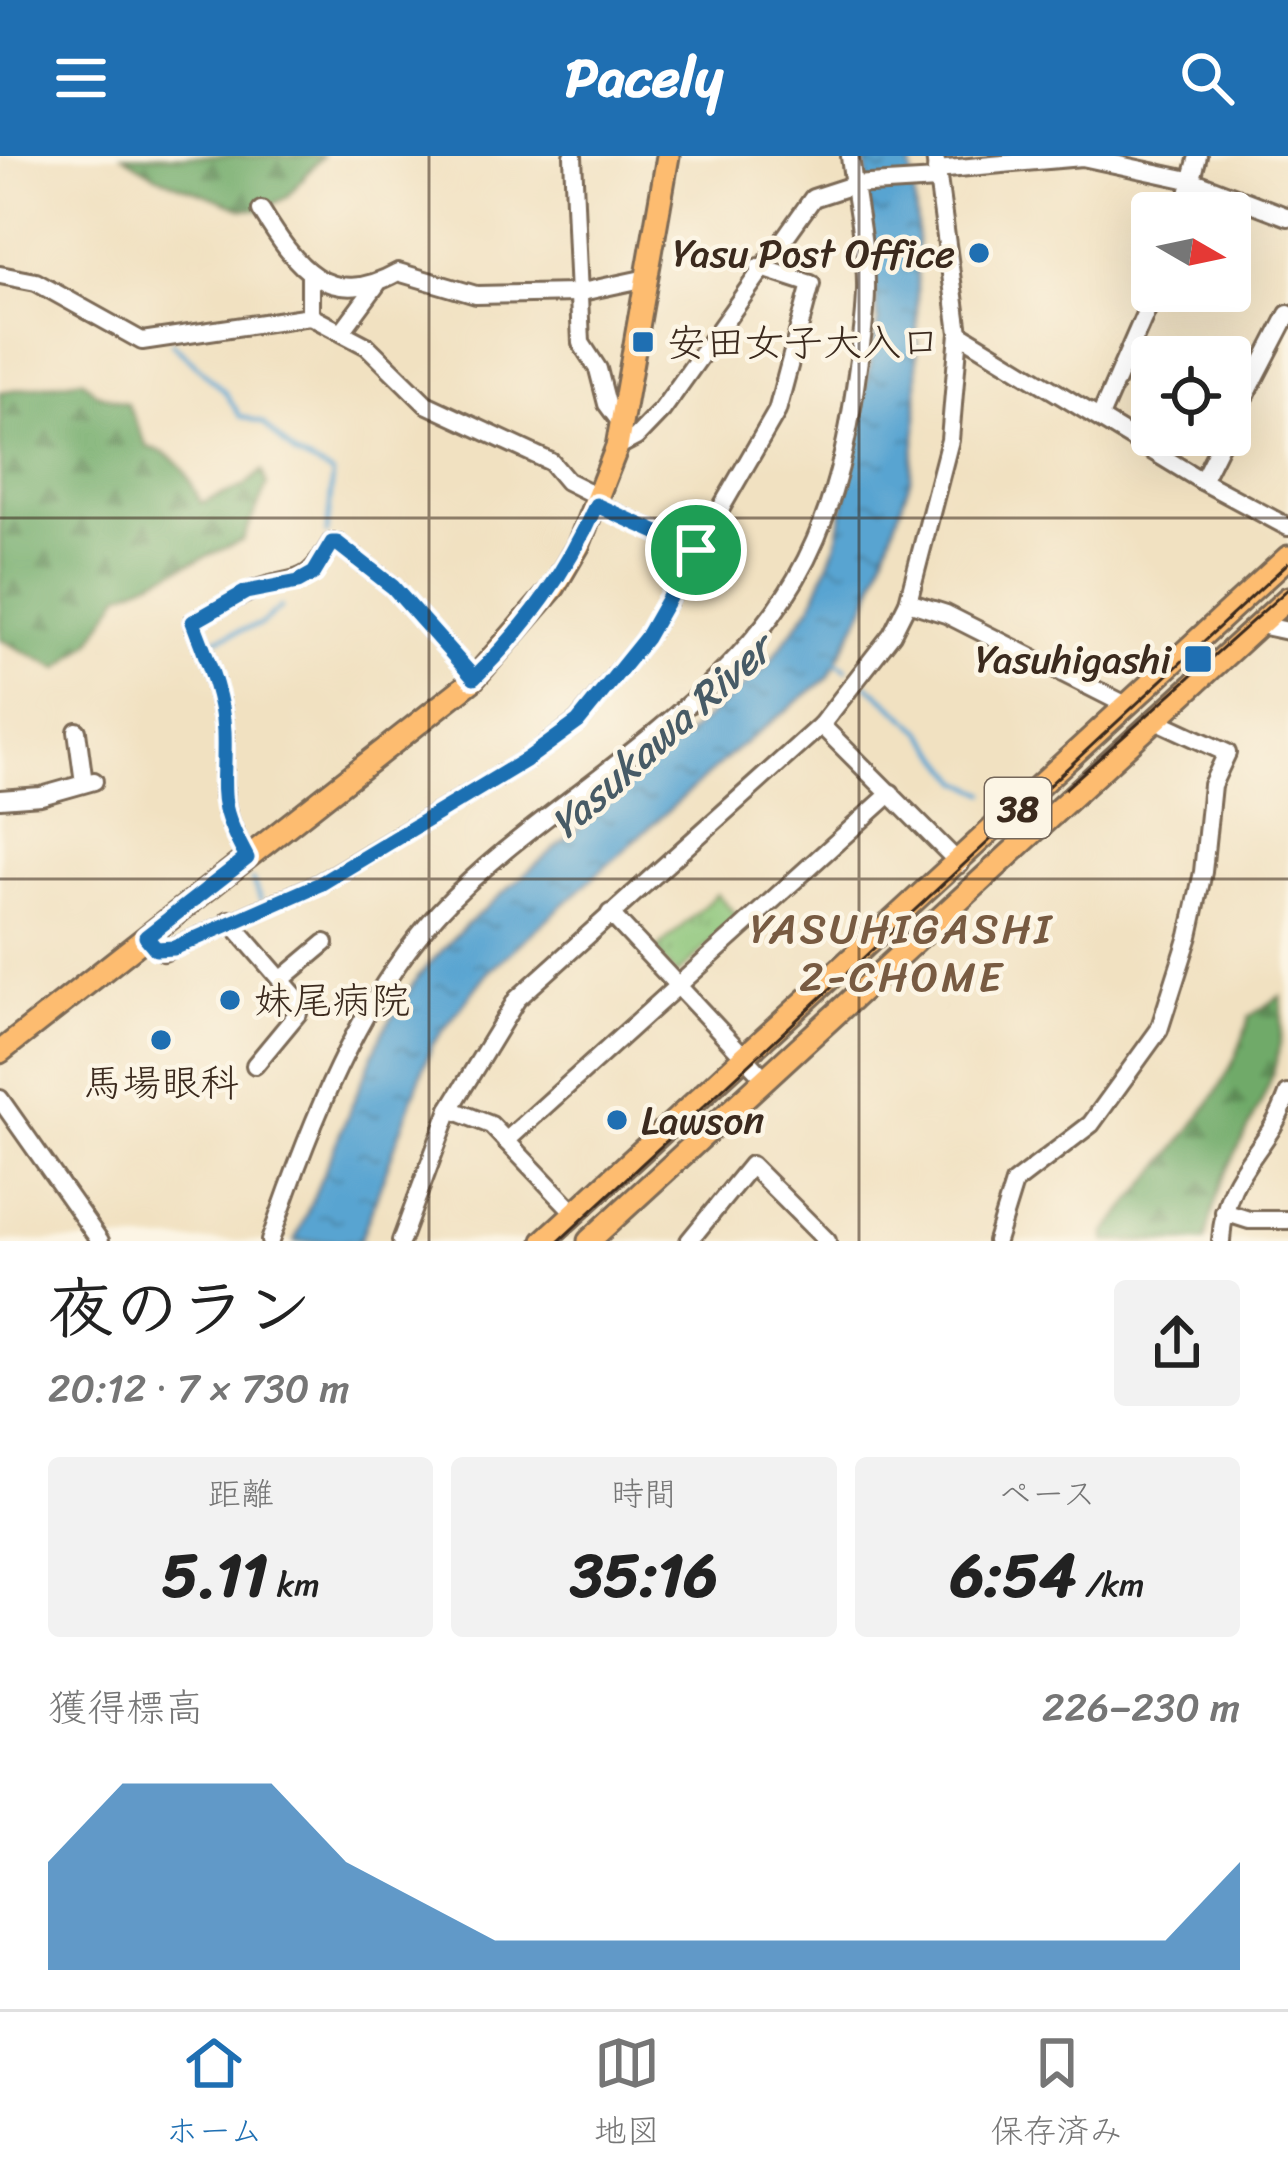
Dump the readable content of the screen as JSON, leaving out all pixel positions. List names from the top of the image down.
{
  "streets": {
    "main road": ["38"]
  },
  "districts": ["YASUHIGASHI 2-CHOME"],
  "water": ["Yasukawa River"],
  "places": {
    "other": [
      "Yasu Post Office",
      "妹尾病院",
      "馬場眼科",
      "Lawson"
    ],
    "transit": ["安田女子大入口", "Yasuhigashi"]
  },
  "north": "right",
  "page": {
    "header": "Pacely",
    "heading": ["夜のラン", "20:12 · 7 × 730 m"],
    "stats": [
      ["距離", "5.11 km"],
      ["時間", "35:16"],
      ["ペース", "6:54 /km"]
    ],
    "chart": ["獲得標高", "226–230 m"],
    "tabs": ["ホーム", "地図", "保存済み"]
  }
}
